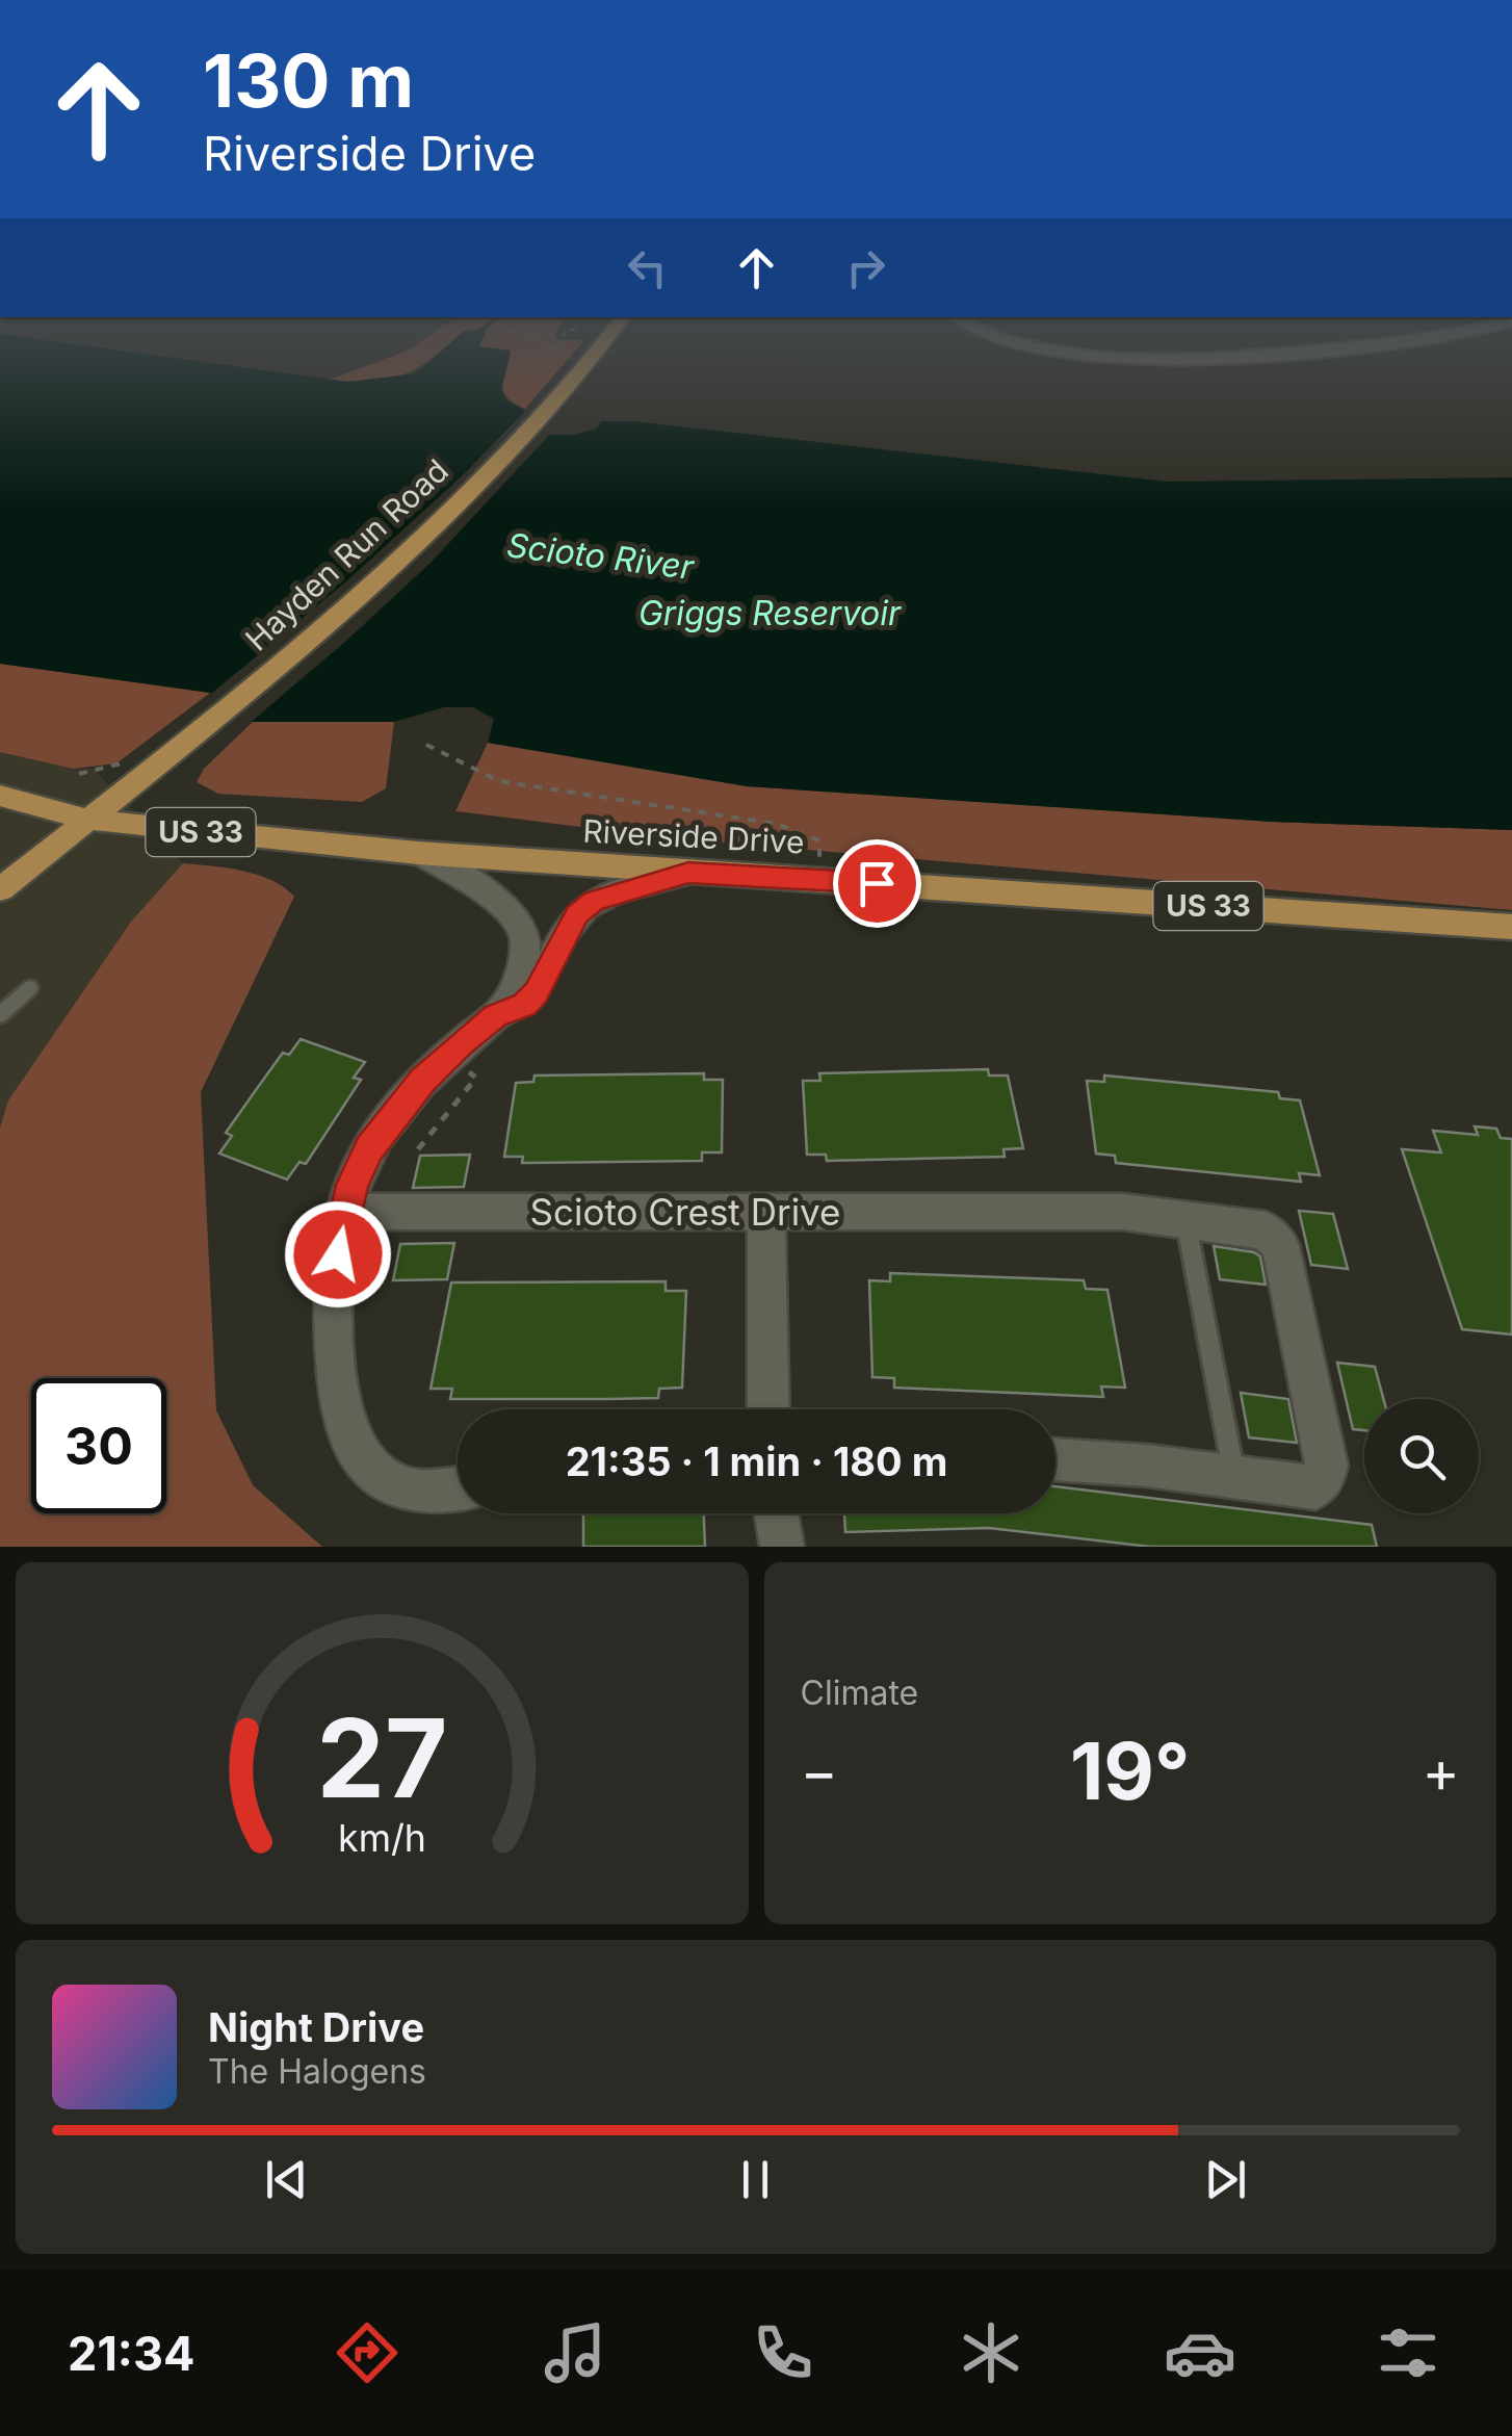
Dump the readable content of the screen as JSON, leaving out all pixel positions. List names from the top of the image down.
{
  "streets": {
    "main road": ["Hayden Run Road", "US 33", "Riverside Drive"],
    "street": ["Scioto Crest Drive"]
  },
  "crossings": [
    ["Hayden Run Road", "Riverside Drive"]
  ],
  "water": ["Scioto River", "Griggs Reservoir"],
  "page": {
    "turn": ["130 m", "Riverside Drive"],
    "limit": "30",
    "trip": "21:35 · 1 min · 180 m",
    "tile": "Climate",
    "heat": ["−", "19°", "+"],
    "song": ["Night Drive", "The Halogens"],
    "tabs": "21:34",
    "gauge": ["27", "km/h"]
  }
}
